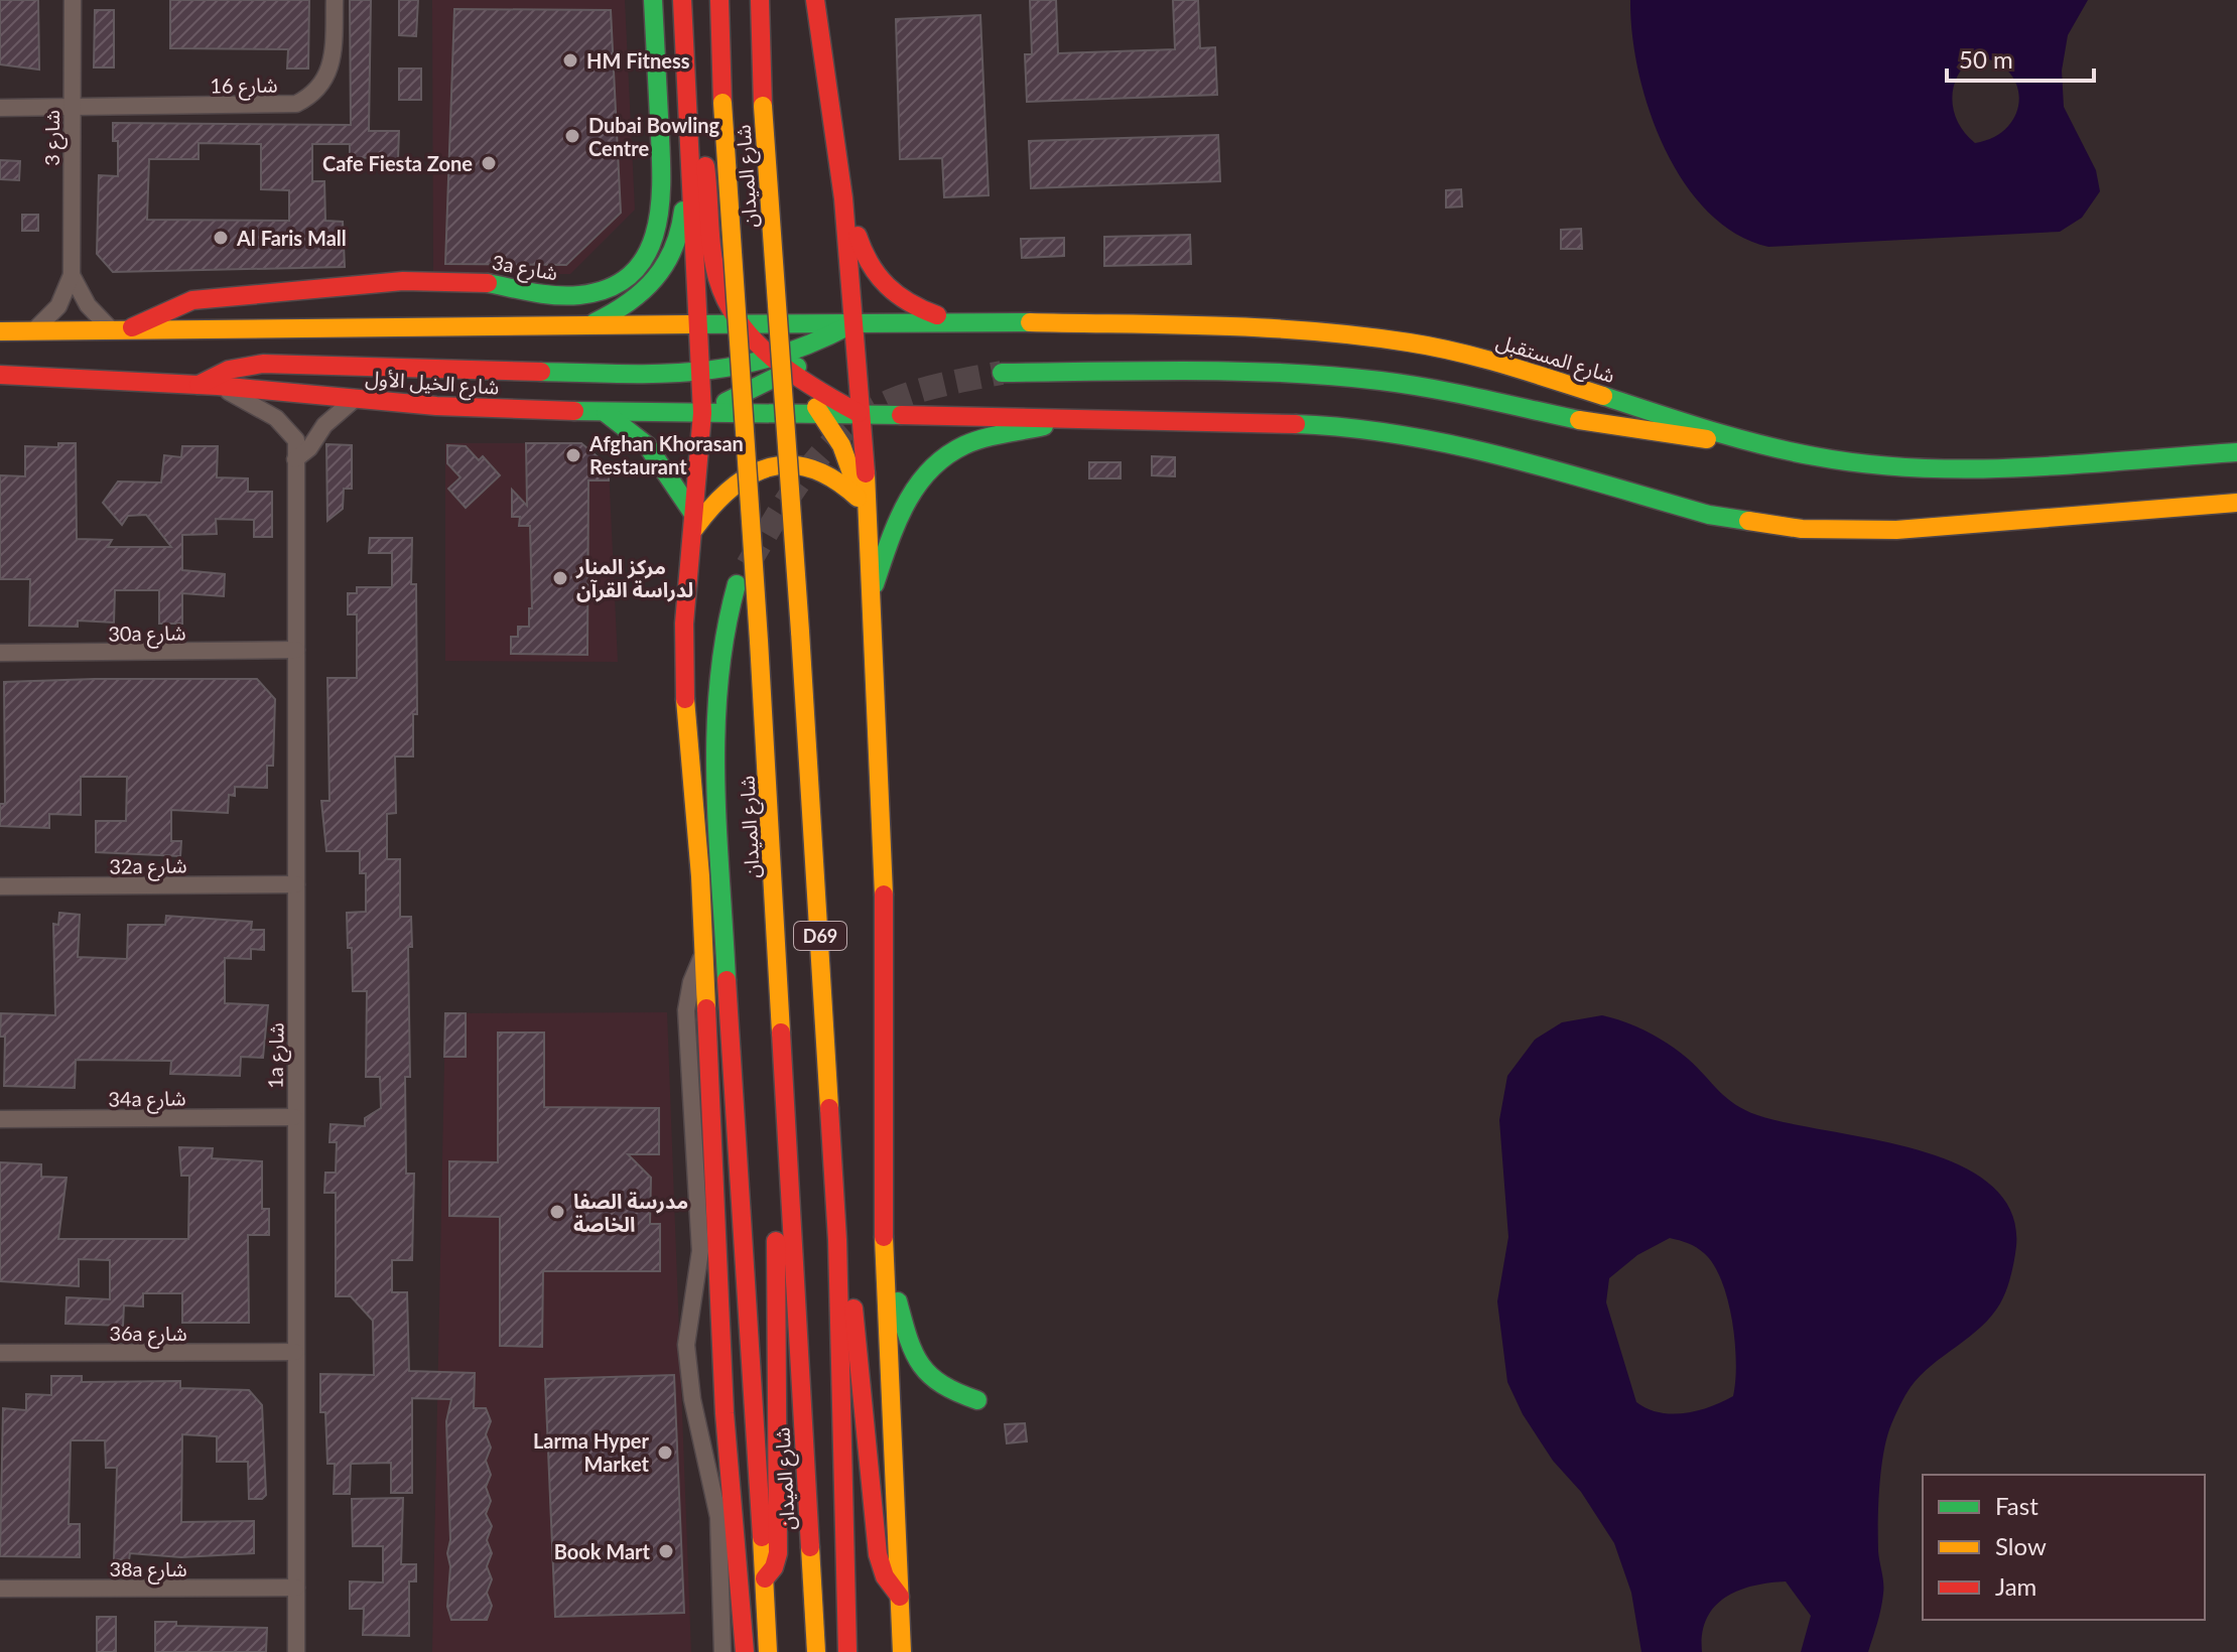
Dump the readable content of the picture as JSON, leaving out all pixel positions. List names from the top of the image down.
{
  "streets": {
    "main road": [
      "شارع الميدان",
      "3a شارع",
      "شارع المستقبل",
      "شارع الخيل الأول",
      "D69"
    ],
    "street": [
      "شارع 16",
      "شارع 3",
      "30a شارع",
      "32a شارع",
      "1a شارع",
      "34a شارع",
      "36a شارع",
      "38a شارع"
    ]
  },
  "crossings": [
    ["شارع 16", "شارع 3"],
    ["شارع الخيل الأول", "1a شارع"],
    ["30a شارع", "1a شارع"],
    ["32a شارع", "1a شارع"],
    ["1a شارع", "34a شارع"],
    ["1a شارع", "36a شارع"],
    ["1a شارع", "38a شارع"]
  ],
  "places": [
    "HM Fitness",
    "Dubai Bowling Centre",
    "Cafe Fiesta Zone",
    "Al Faris Mall",
    "Afghan Khorasan Restaurant",
    "مركز المنار لدراسة القرآن",
    "مدرسة الصفا الخاصة",
    "Larma Hyper Market",
    "Book Mart"
  ],
  "legend": ["Fast", "Slow", "Jam"],
  "scale_bar": "50 m"
}
